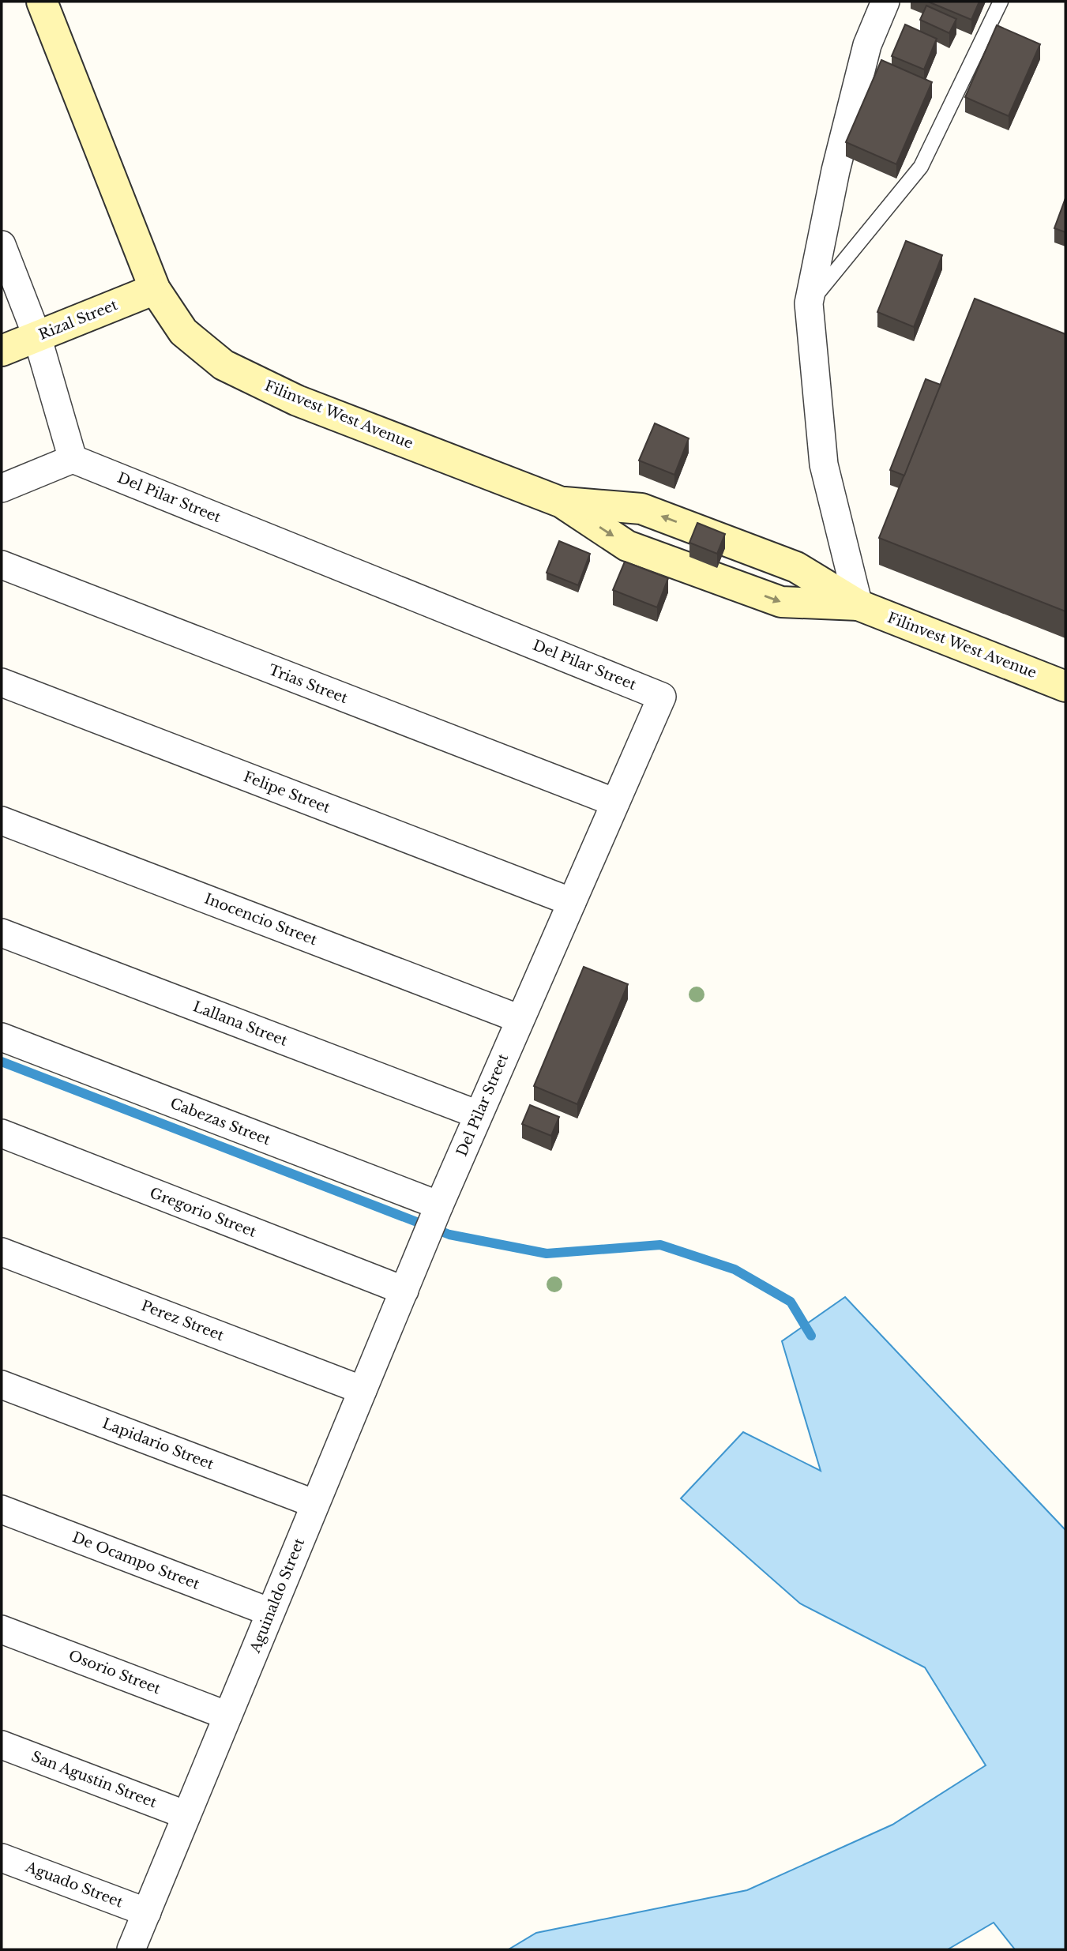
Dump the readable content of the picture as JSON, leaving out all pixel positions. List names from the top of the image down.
{
  "streets": {
    "street": [
      "Rizal Street",
      "Filinvest West Avenue",
      "Del Pilar Street",
      "Trias Street",
      "Felipe Street",
      "Inocencio Street",
      "Lallana Street",
      "Cabezas Street",
      "Gregorio Street",
      "Perez Street",
      "Lapidario Street",
      "De Ocampo Street",
      "Aguinaldo Street",
      "Osorio Street",
      "San Agustin Street",
      "Aguado Street"
    ]
  },
  "crossings": [
    ["Rizal Street", "Filinvest West Avenue"],
    ["Del Pilar Street", "Trias Street"],
    ["Del Pilar Street", "Felipe Street"],
    ["Del Pilar Street", "Inocencio Street"],
    ["Del Pilar Street", "Lallana Street"],
    ["Del Pilar Street", "Cabezas Street"],
    ["Del Pilar Street", "Aguinaldo Street"],
    ["Gregorio Street", "Aguinaldo Street"],
    ["Perez Street", "Aguinaldo Street"],
    ["Lapidario Street", "Aguinaldo Street"],
    ["De Ocampo Street", "Aguinaldo Street"],
    ["Aguinaldo Street", "Osorio Street"],
    ["Aguinaldo Street", "San Agustin Street"],
    ["Aguinaldo Street", "Aguado Street"]
  ]
}
